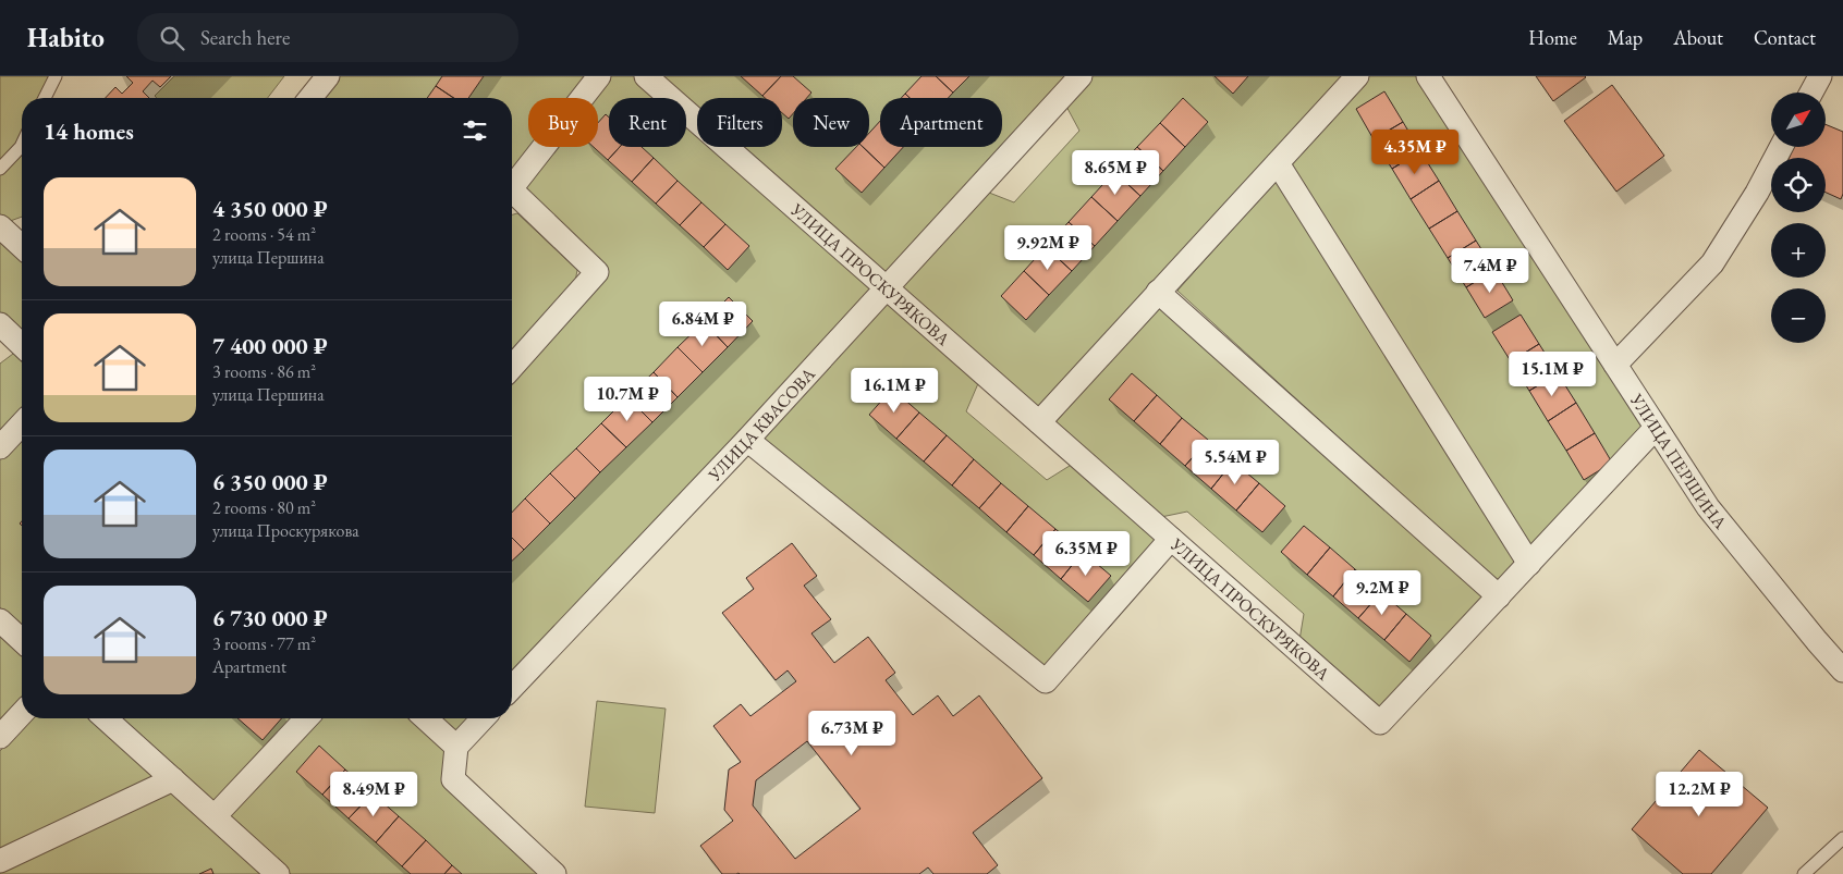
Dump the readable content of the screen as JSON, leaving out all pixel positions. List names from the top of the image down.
{
  "streets": {
    "street": ["УЛИЦА ПРОСКУРЯКОВА", "УЛИЦА КВАСОВА", "УЛИЦА ПЕРШИНА"]
  },
  "crossings": [
    ["УЛИЦА ПРОСКУРЯКОВА", "УЛИЦА КВАСОВА"],
    ["УЛИЦА ПРОСКУРЯКОВА", "УЛИЦА ПЕРШИНА"]
  ],
  "north": "top right",
  "page": {
    "header": "Habito",
    "search": "Search here",
    "nav": [
      "Home",
      "Map",
      "About",
      "Contact"
    ],
    "map_buttons": ["+", "−"],
    "chip": [
      "Buy",
      "Rent",
      "Filters",
      "New",
      "Apartment"
    ],
    "heading": "14 homes",
    "price": [
      "4.35M ₽",
      "8.65M ₽",
      "9.92M ₽",
      "7.4M ₽",
      "6.84M ₽",
      "15.1M ₽",
      "16.1M ₽",
      "10.7M ₽",
      "5.54M ₽",
      "6.35M ₽",
      "9.2M ₽",
      "6.73M ₽",
      "8.49M ₽",
      "12.2M ₽"
    ],
    "list": [
      {
        "name": "4 350 000 ₽",
        "note": "2 rooms · 54 m² · улица Першина"
      },
      {
        "name": "7 400 000 ₽",
        "note": "3 rooms · 86 m² · улица Першина"
      },
      {
        "name": "6 350 000 ₽",
        "note": "2 rooms · 80 m² · улица Проскурякова"
      },
      {
        "name": "6 730 000 ₽",
        "note": "3 rooms · 77 m² · Apartment"
      }
    ]
  }
}
